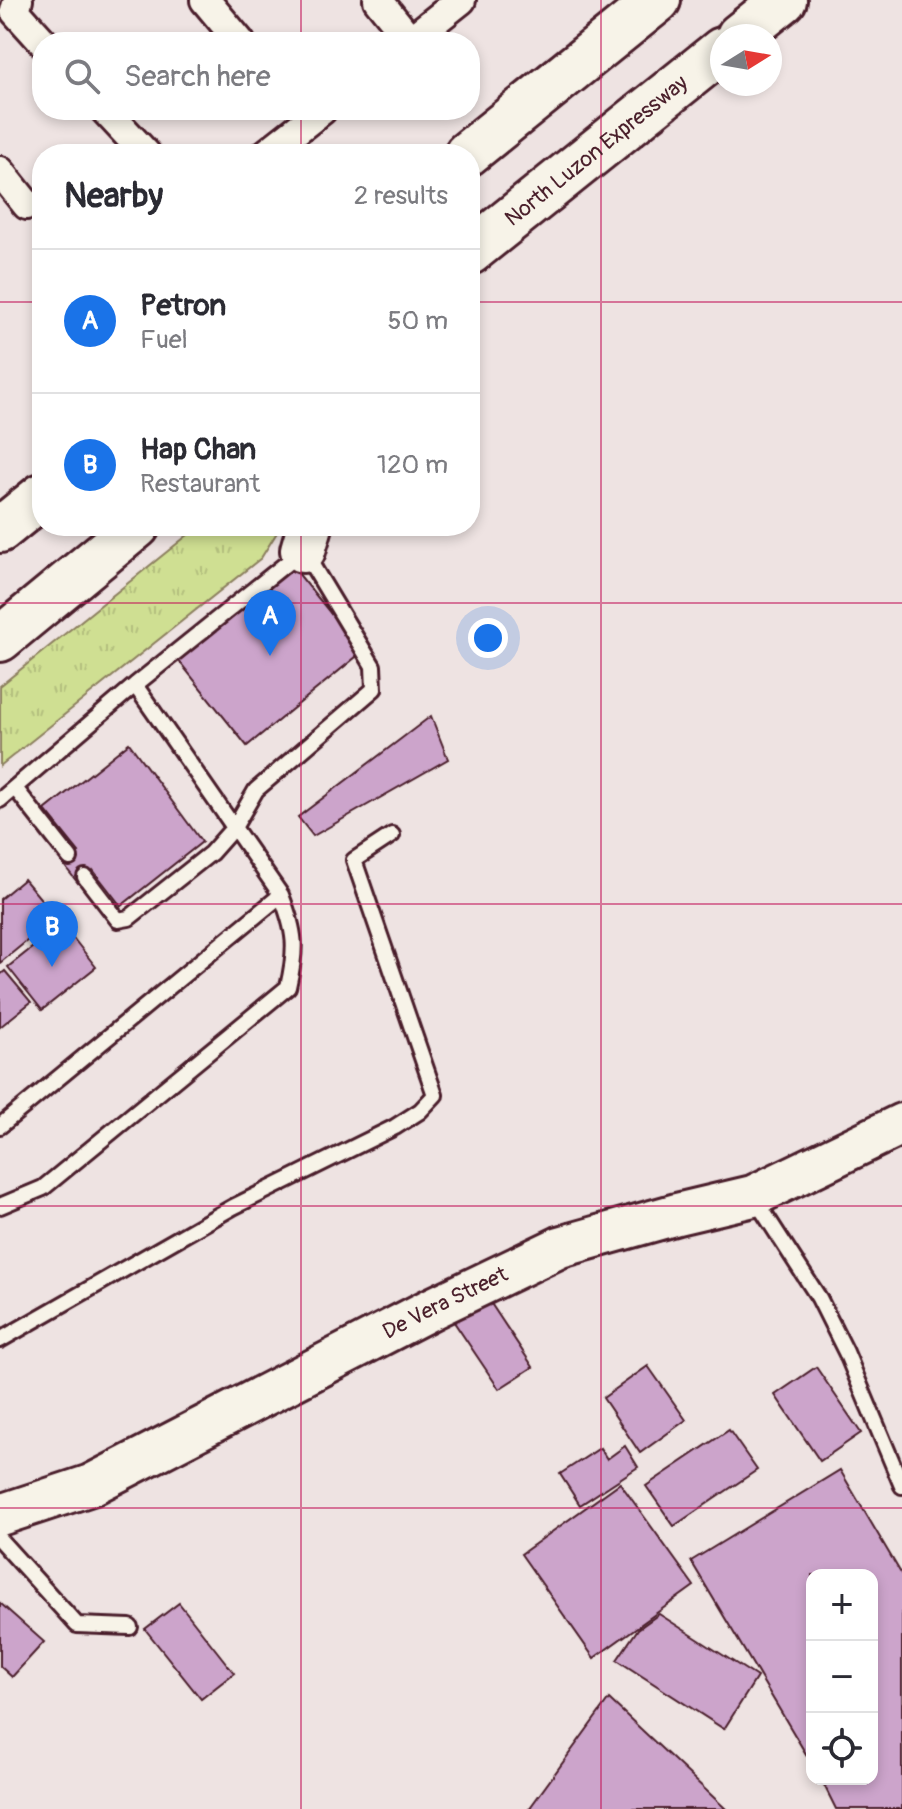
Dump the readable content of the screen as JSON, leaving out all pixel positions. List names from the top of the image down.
{
  "streets": {
    "highway": ["North Luzon Expressway"],
    "street": ["De Vera Street"]
  },
  "north": "right",
  "page": {
    "search": "Search here",
    "heading": ["Nearby", "2 results"],
    "list": [
      {
        "mark": "A",
        "name": "Petron",
        "note": "Fuel",
        "value": "50 m"
      },
      {
        "mark": "B",
        "name": "Hap Chan",
        "note": "Restaurant",
        "value": "120 m"
      }
    ],
    "pins": ["A", "B"],
    "map_buttons": ["+", "−"]
  }
}
